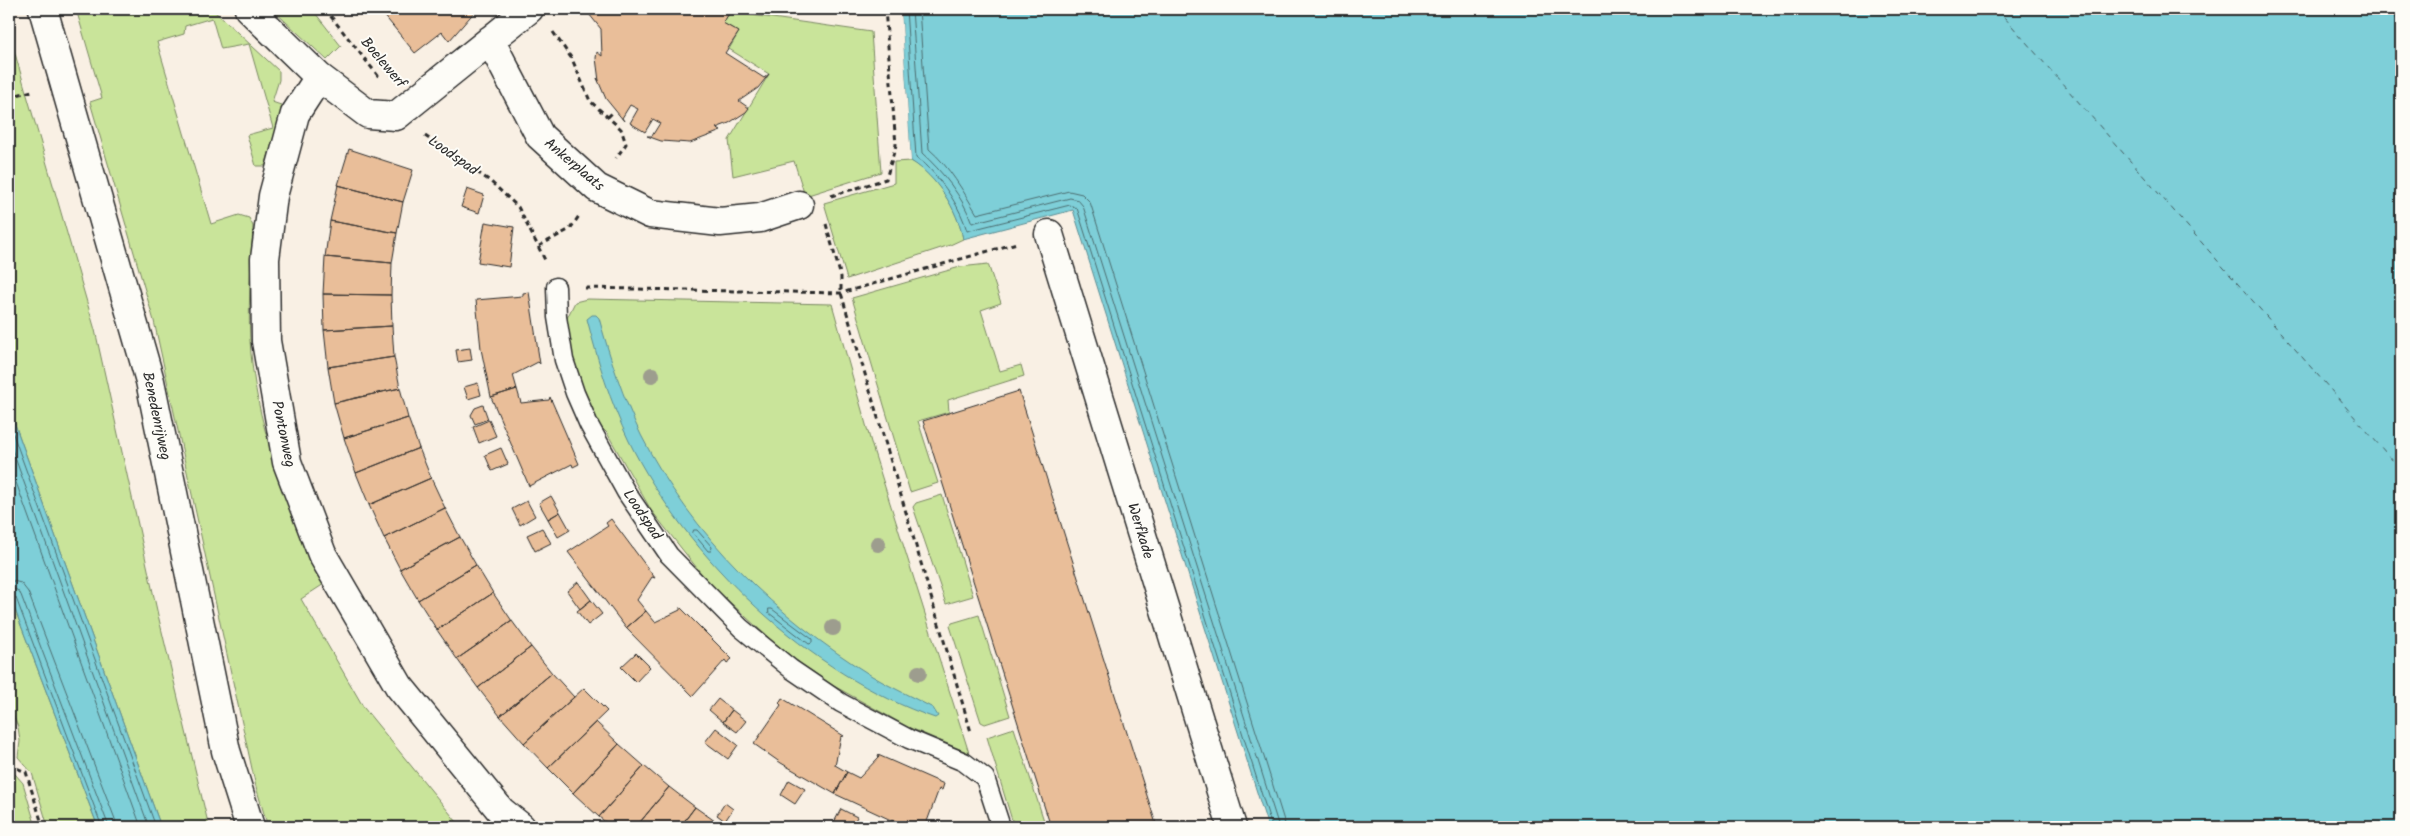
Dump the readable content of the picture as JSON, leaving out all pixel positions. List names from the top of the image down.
{
  "streets": {
    "street": [
      "Ankerplaats",
      "Benedenrijweg",
      "Pontonweg",
      "Werfkade"
    ],
    "lane": ["Loodspad"],
    "path": ["Boelewerf"]
  },
  "crossings": [
    ["Boelewerf", "Loodspad"]
  ]
}
